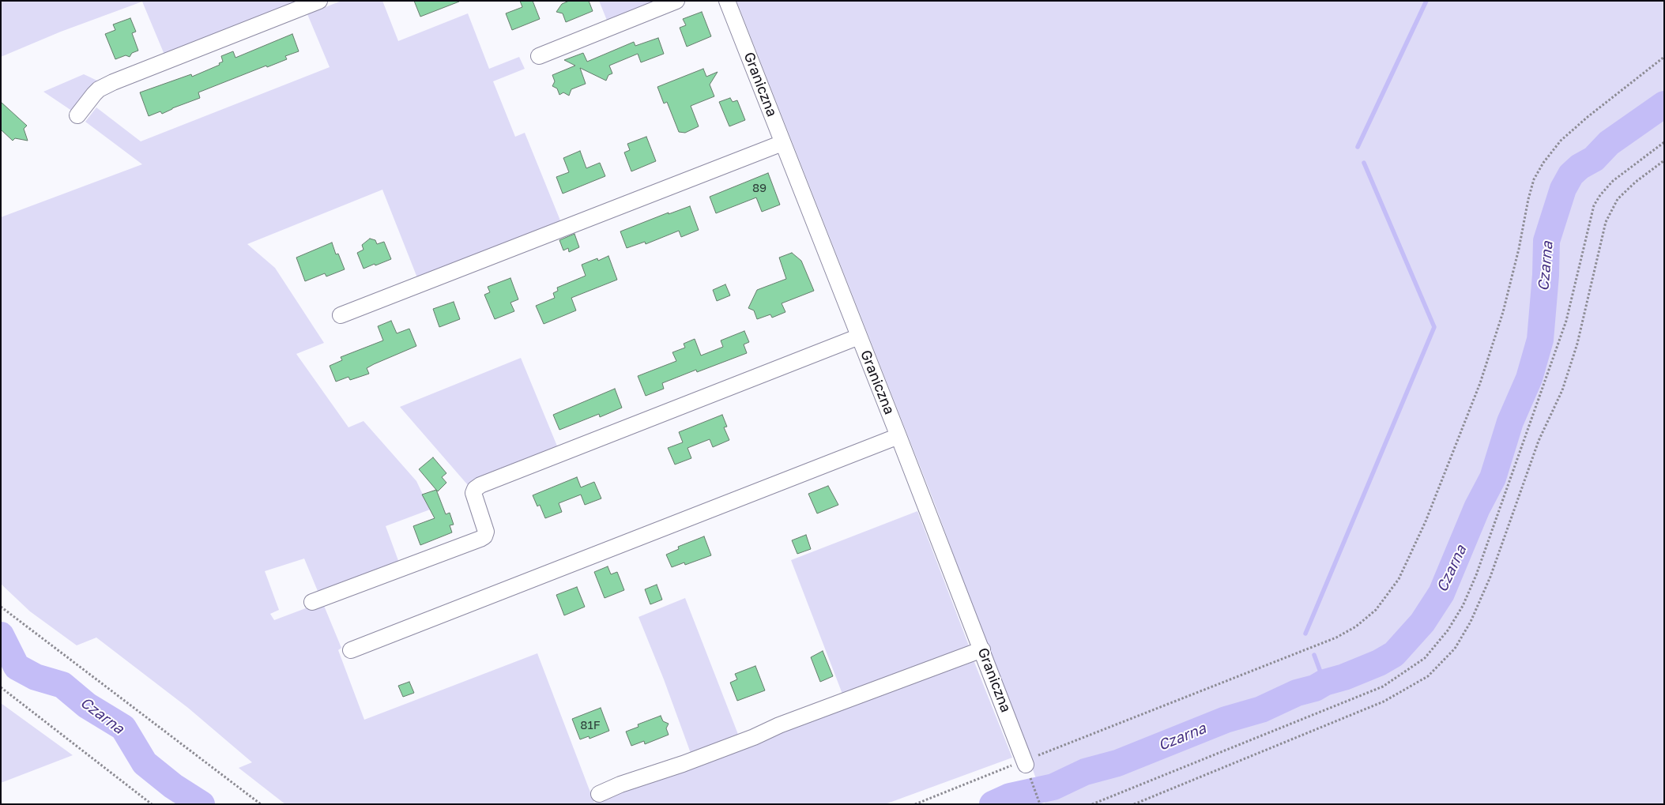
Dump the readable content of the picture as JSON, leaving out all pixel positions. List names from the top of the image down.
{
  "streets": {
    "street": ["Graniczna"]
  },
  "water": ["Czarna"],
  "house_numbers": ["89", "81F"]
}
